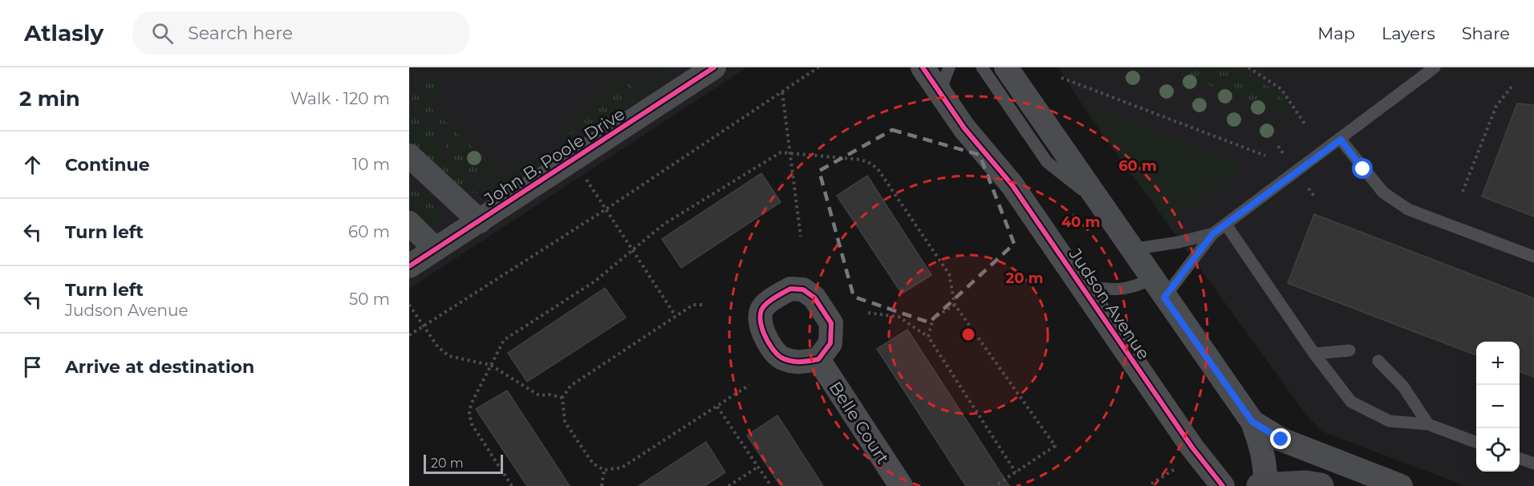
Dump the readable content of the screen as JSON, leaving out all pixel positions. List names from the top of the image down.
{
  "streets": {
    "street": ["John B. Poole Drive", "Judson Avenue", "Belle Court"]
  },
  "scale_bar": "20 m",
  "page": {
    "header": "Atlasly",
    "search": "Search here",
    "nav": ["Map", "Layers", "Share"],
    "heading": ["2 min", "Walk · 120 m"],
    "list": [
      ["Continue", "10 m"],
      ["Turn left", "60 m"],
      ["Turn left", "Judson Avenue", "50 m"],
      "Arrive at destination"
    ],
    "map_buttons": ["+", "−"],
    "scale": "20 m"
  },
  "rings": ["60 m", "40 m", "20 m"]
}
